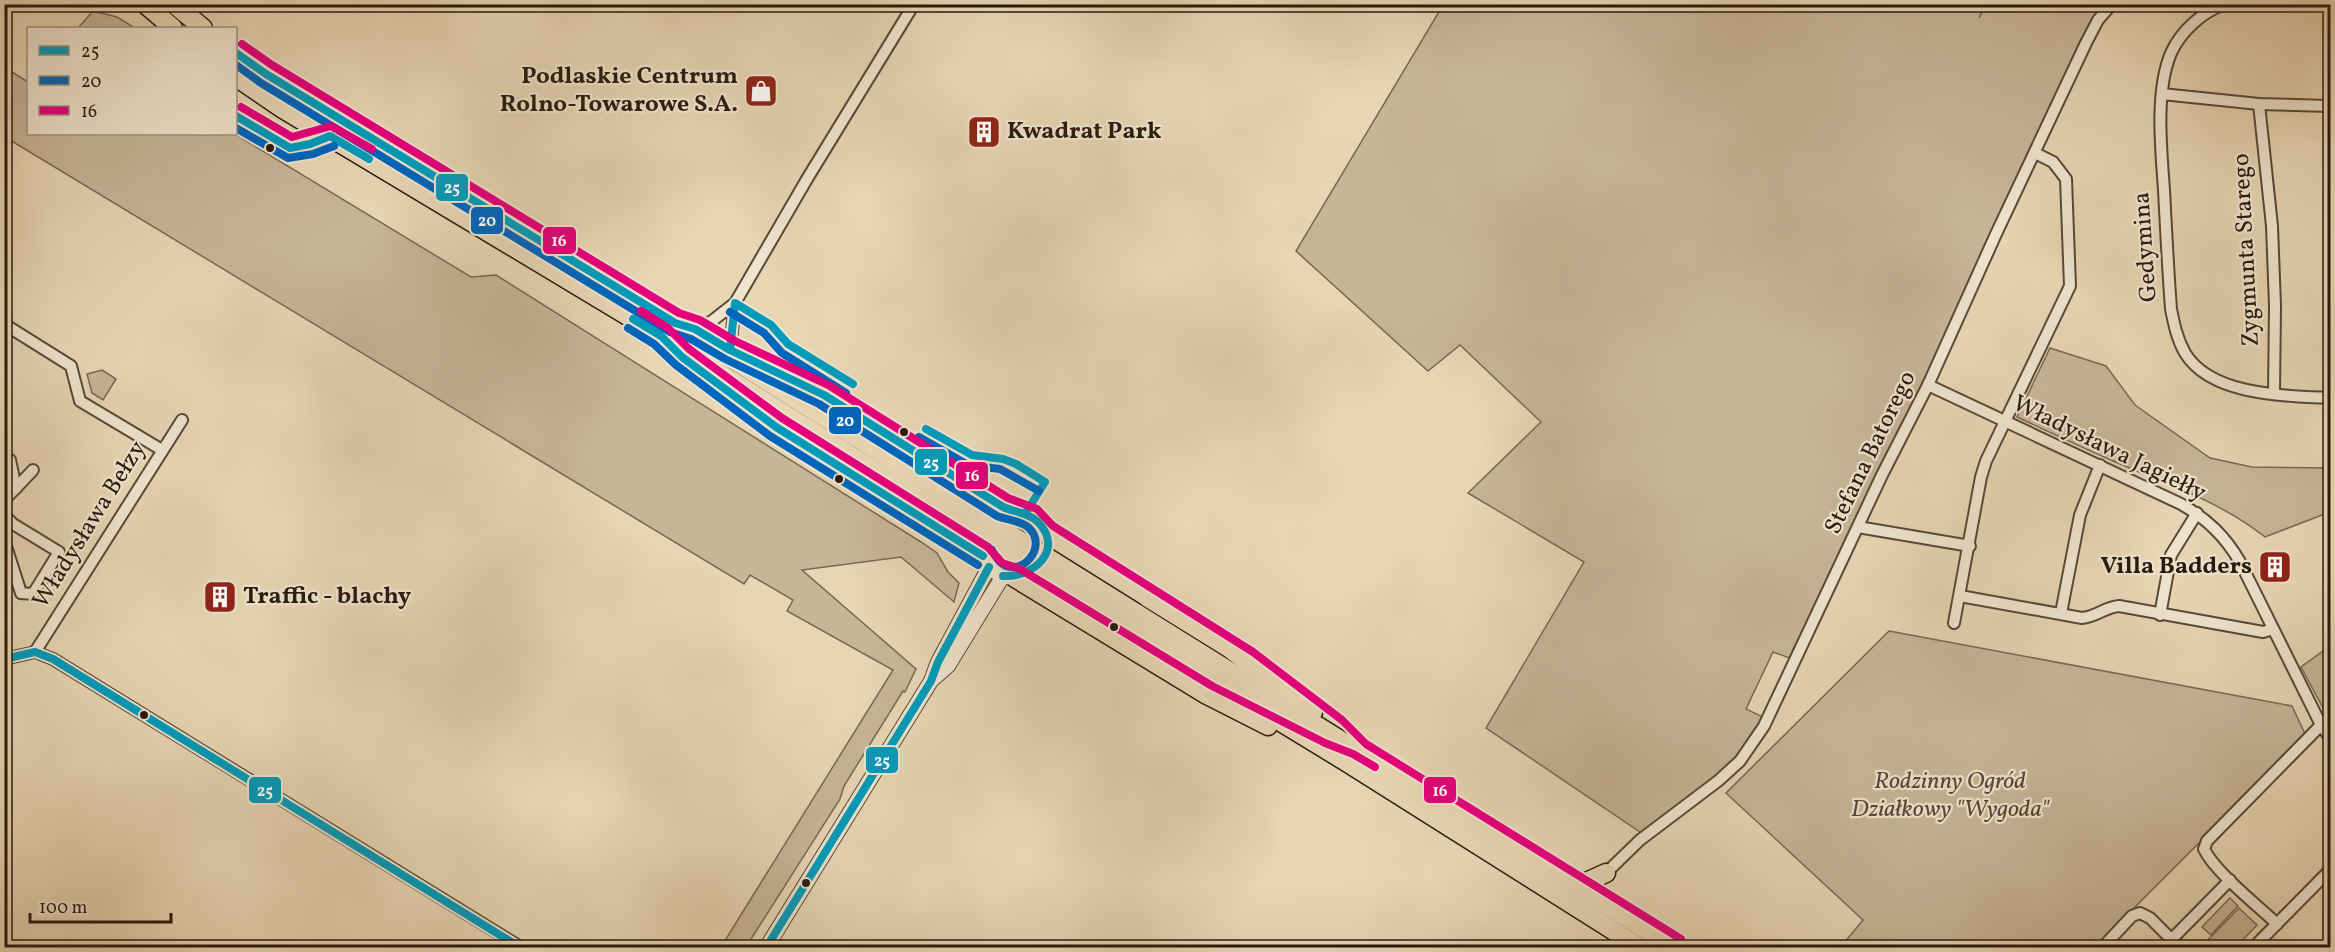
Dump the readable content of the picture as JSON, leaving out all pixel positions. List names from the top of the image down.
{
  "streets": {
    "street": [
      "Gedymina",
      "Zygmunta Starego",
      "Władysława Jagiełły",
      "Stefana Batorego",
      "Władysława Bełzy"
    ]
  },
  "crossings": [
    ["Gedymina", "Zygmunta Starego"],
    ["Władysława Jagiełły", "Stefana Batorego"]
  ],
  "parks": ["Rodzinny Ogród Działkowy \"Wygoda\""],
  "places": {
    "shop": ["Podlaskie Centrum Rolno-Towarowe S.A."],
    "building": ["Kwadrat Park", "Villa Badders", "Traffic - blachy"]
  },
  "lines": ["transit line 16", "transit line 25", "transit line 20"],
  "legend": ["25", "20", "16"],
  "scale_bar": "100 m"
}
